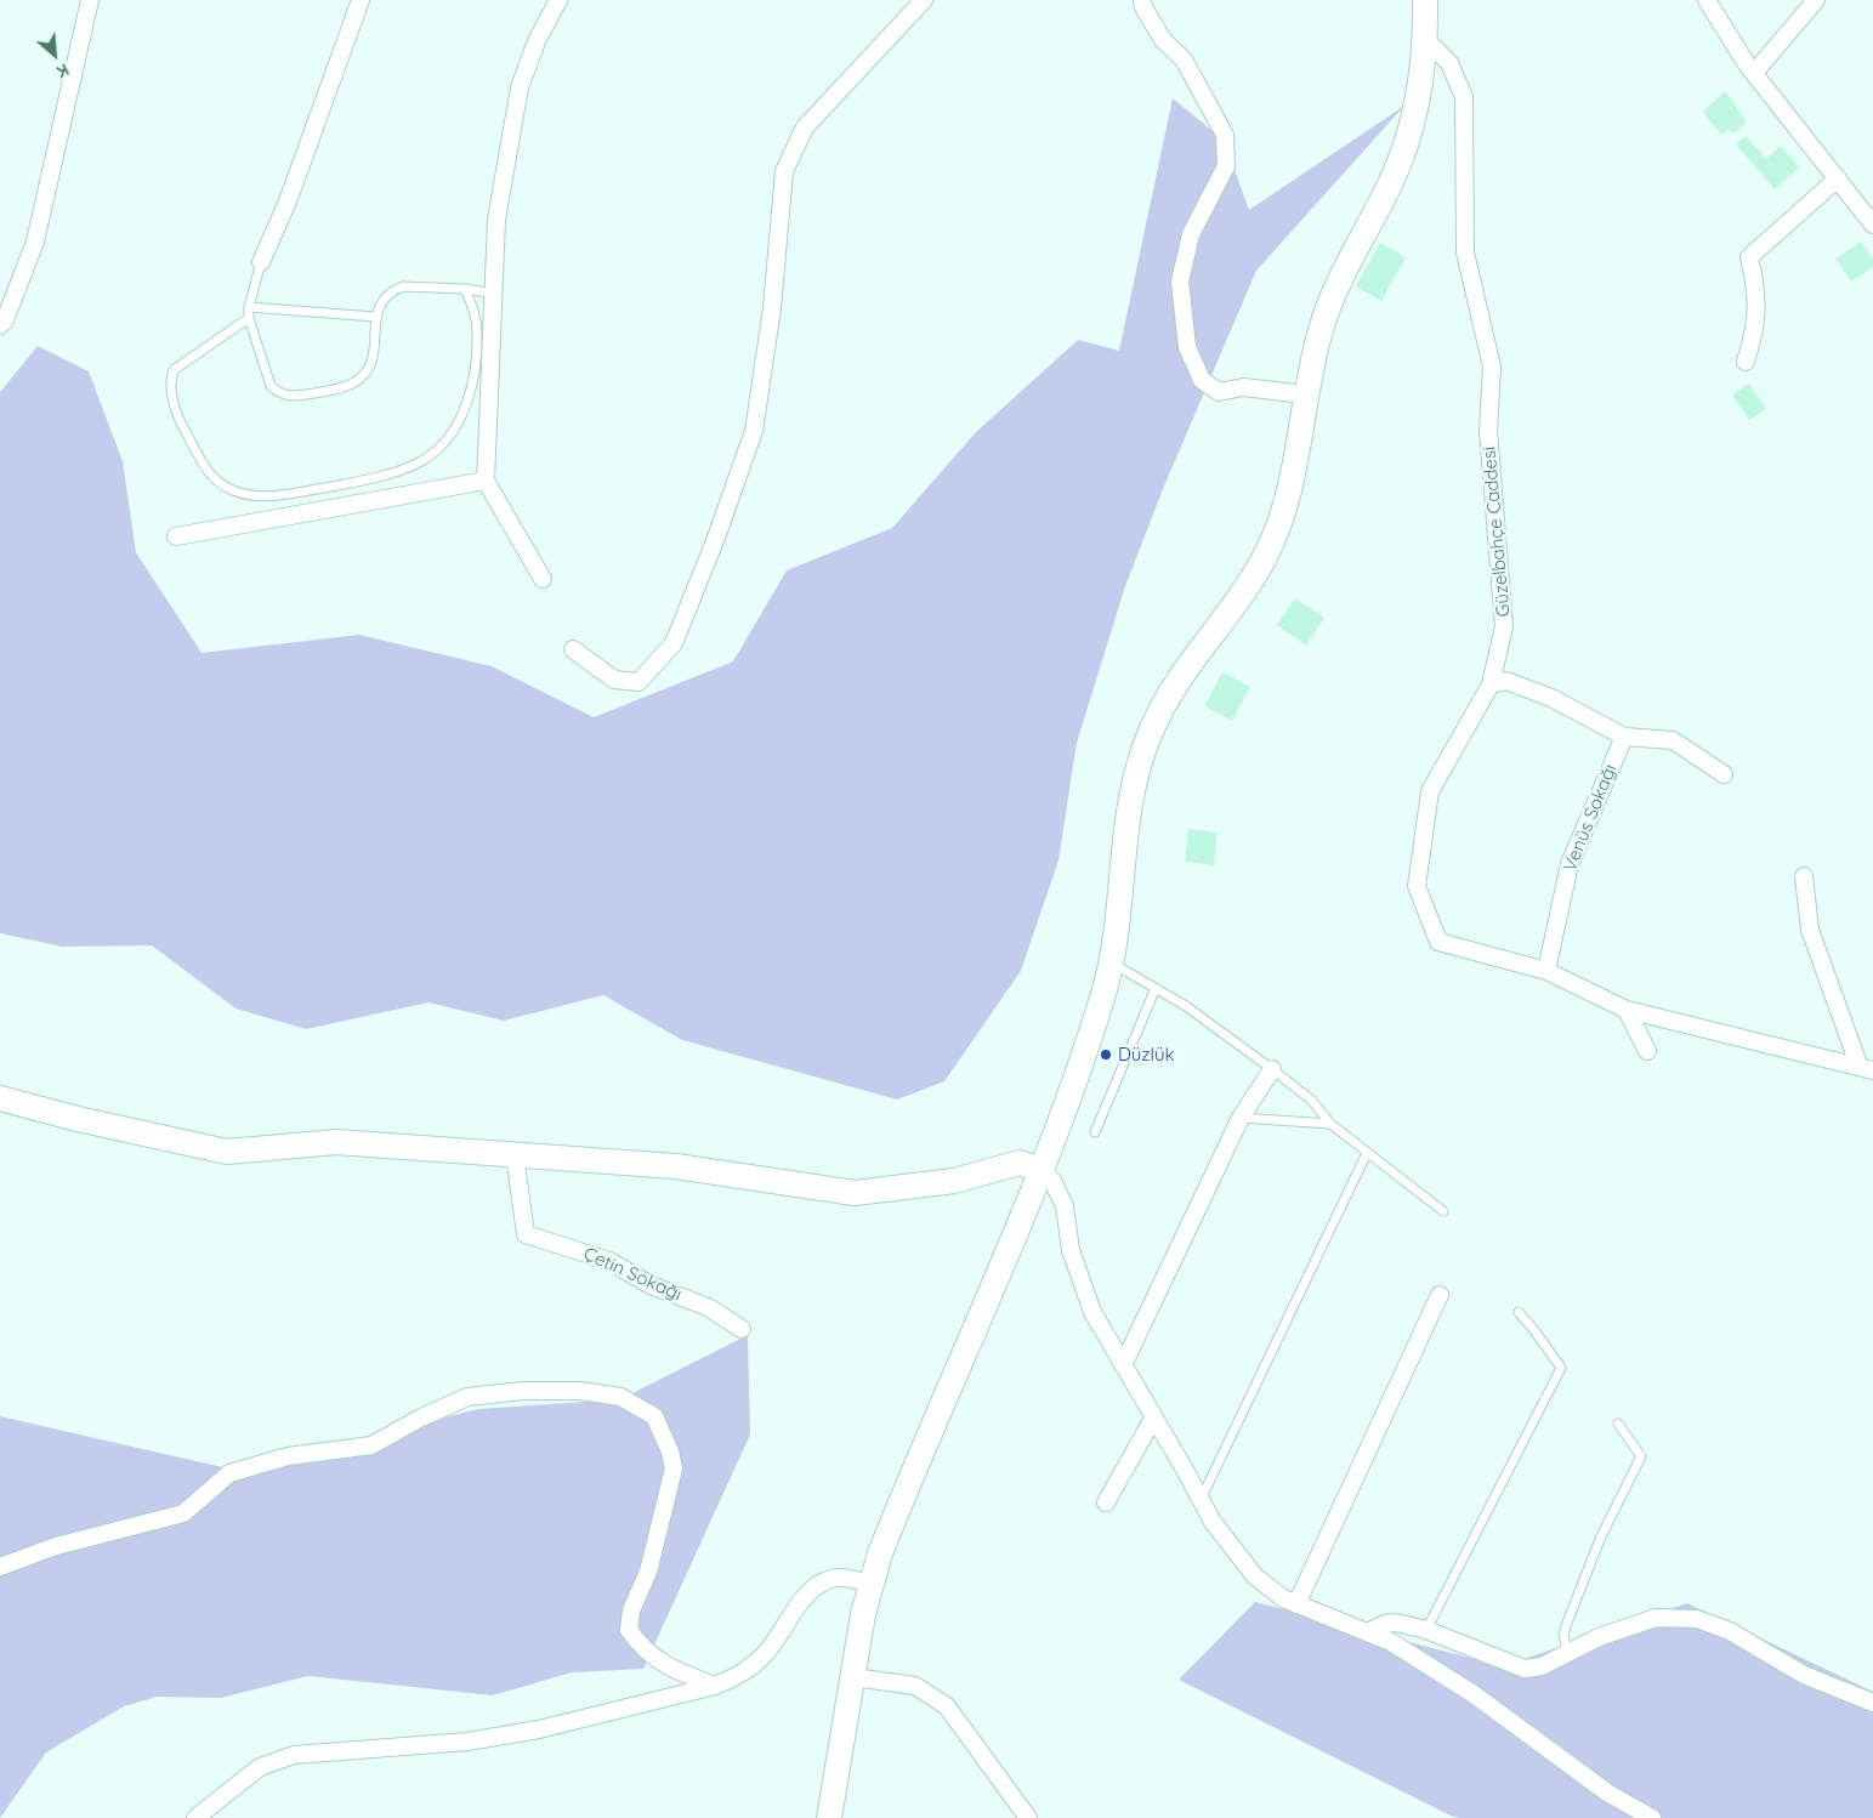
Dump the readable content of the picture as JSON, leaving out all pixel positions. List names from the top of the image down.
{
  "streets": {
    "street": ["Güzelbahçe Caddesi", "Venüs Sokağı", "Çetin Sokağı"]
  },
  "crossings": [
    ["Güzelbahçe Caddesi", "Venüs Sokağı"]
  ],
  "places": ["Düzlük"],
  "north": "bottom right"
}
